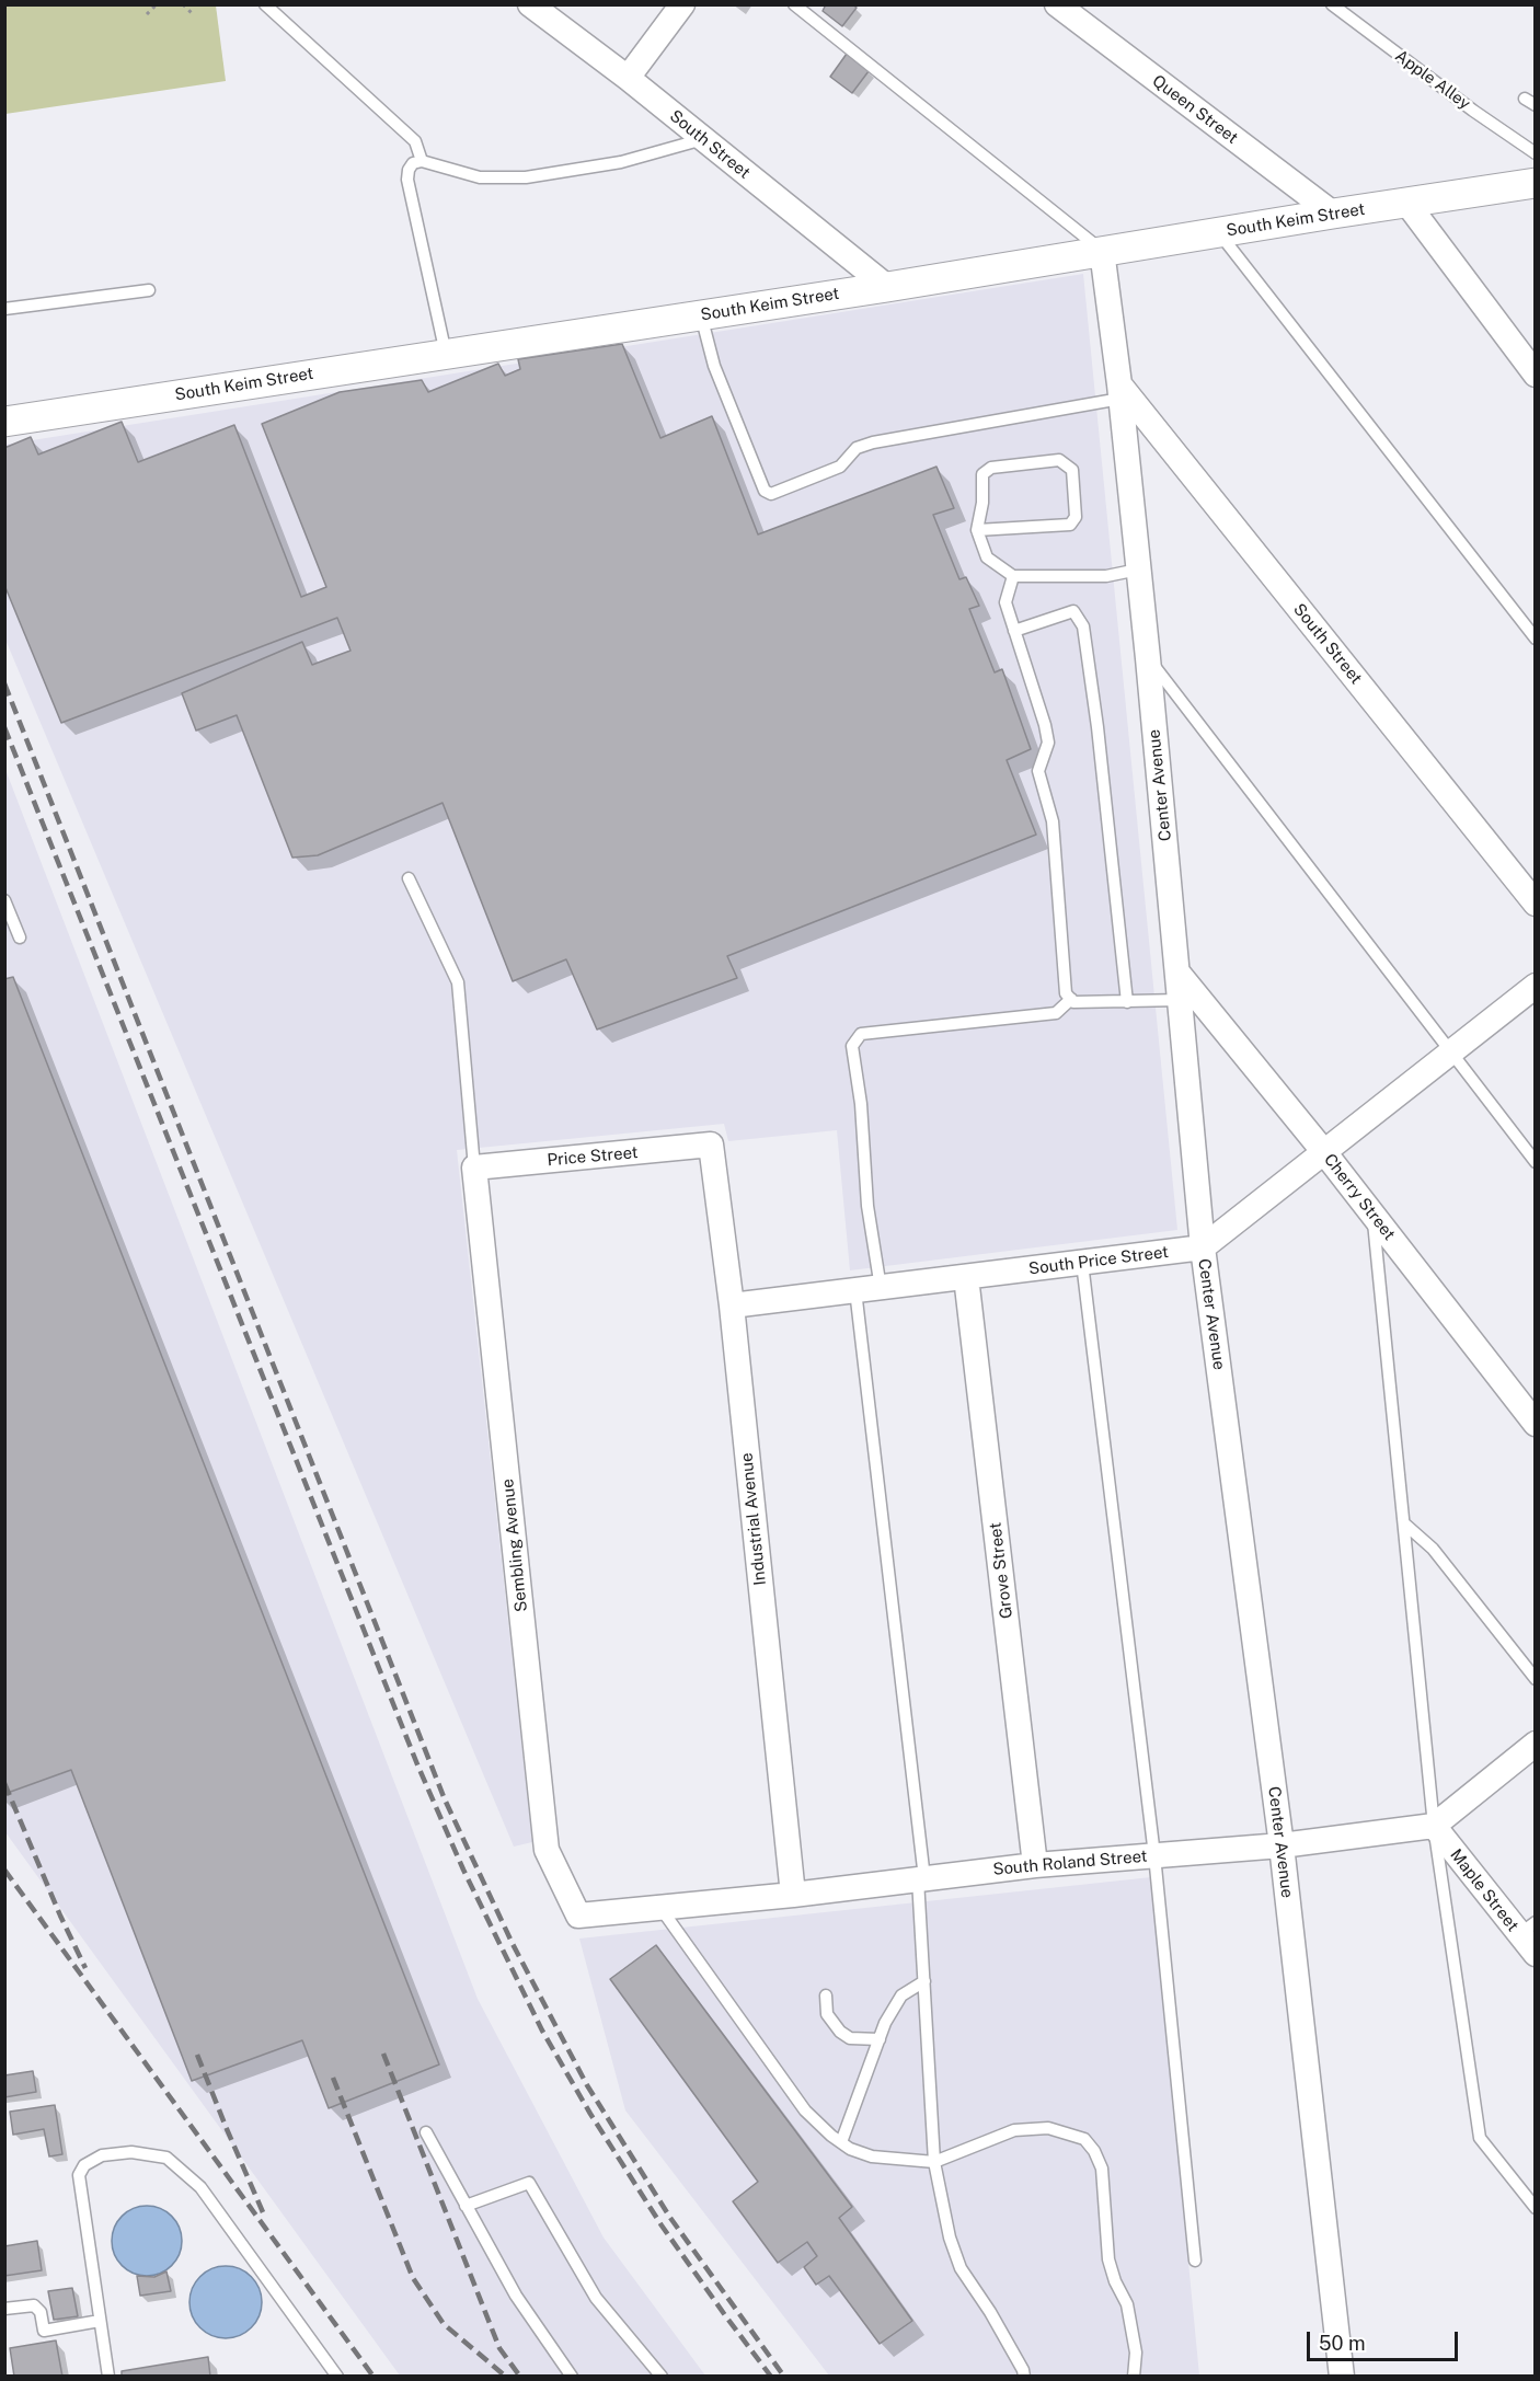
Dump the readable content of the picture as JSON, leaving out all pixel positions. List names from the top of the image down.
{
  "streets": {
    "street": [
      "Queen Street",
      "South Street",
      "South Keim Street",
      "Center Avenue",
      "Price Street",
      "Cherry Street",
      "South Price Street",
      "Industrial Avenue",
      "Sembling Avenue",
      "Grove Street",
      "South Roland Street",
      "Maple Street"
    ],
    "lane": ["Apple Alley"]
  },
  "crossings": [
    ["Queen Street", "South Keim Street"],
    ["South Street", "South Keim Street"],
    ["South Street", "Center Avenue"],
    ["South Keim Street", "Center Avenue"],
    ["Center Avenue", "Cherry Street"],
    ["Center Avenue", "South Price Street"],
    ["Center Avenue", "South Roland Street"],
    ["Price Street", "Industrial Avenue"],
    ["Price Street", "Sembling Avenue"],
    ["South Price Street", "Industrial Avenue"],
    ["South Price Street", "Grove Street"],
    ["Industrial Avenue", "South Roland Street"],
    ["Sembling Avenue", "South Roland Street"],
    ["Grove Street", "South Roland Street"],
    ["South Roland Street", "Maple Street"]
  ],
  "scale_bar": "50 m"
}
